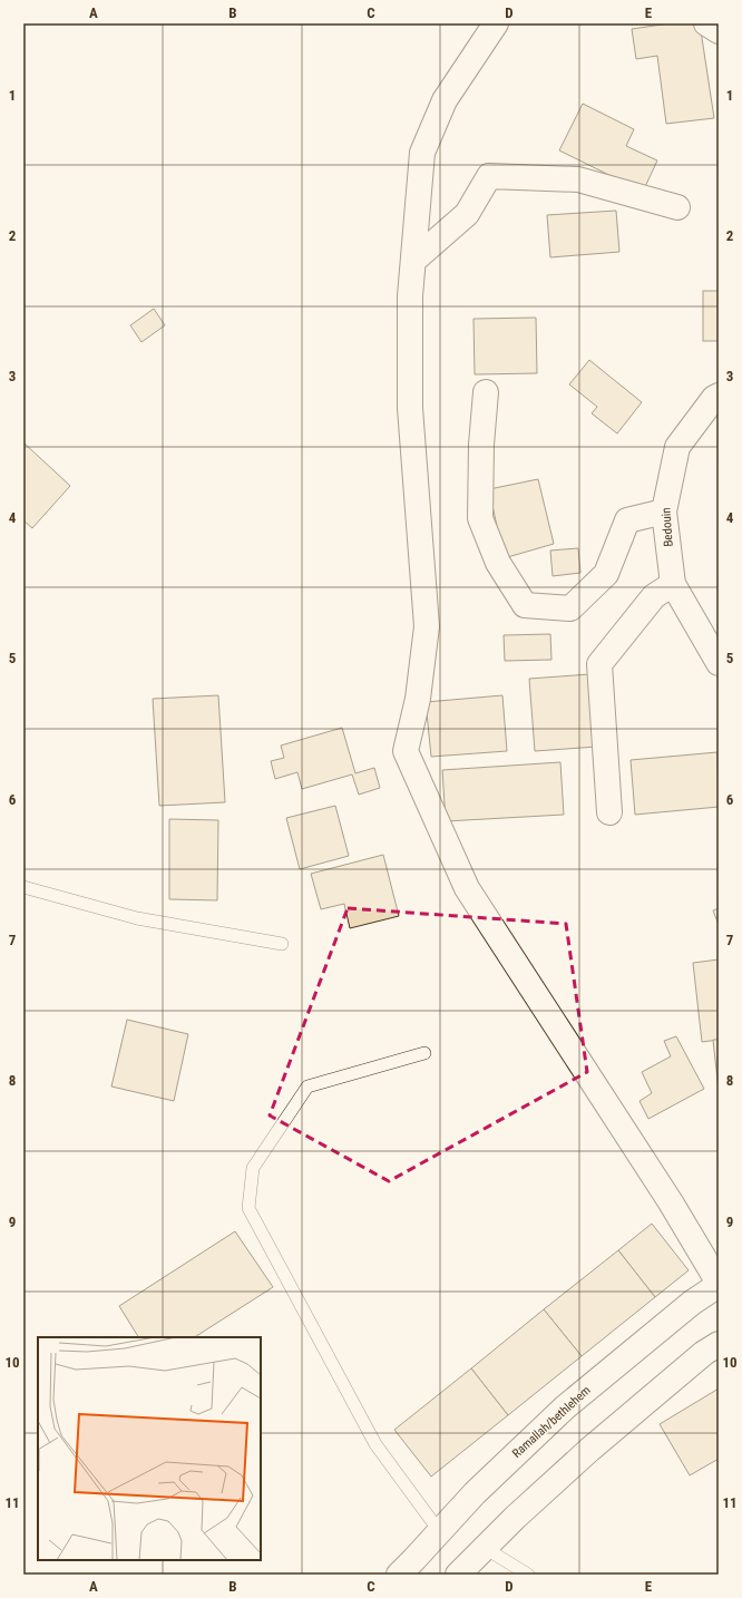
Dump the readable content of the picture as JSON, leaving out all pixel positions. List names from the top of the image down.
{
  "streets": {
    "street": ["Bedouin", "Ramallah/bethlehem"]
  },
  "grid": {
    "columns": [
      "A",
      "B",
      "C",
      "D",
      "E"
    ],
    "rows": [
      "1",
      "2",
      "3",
      "4",
      "5",
      "6",
      "7",
      "8",
      "9",
      "10",
      "11"
    ]
  }
}
